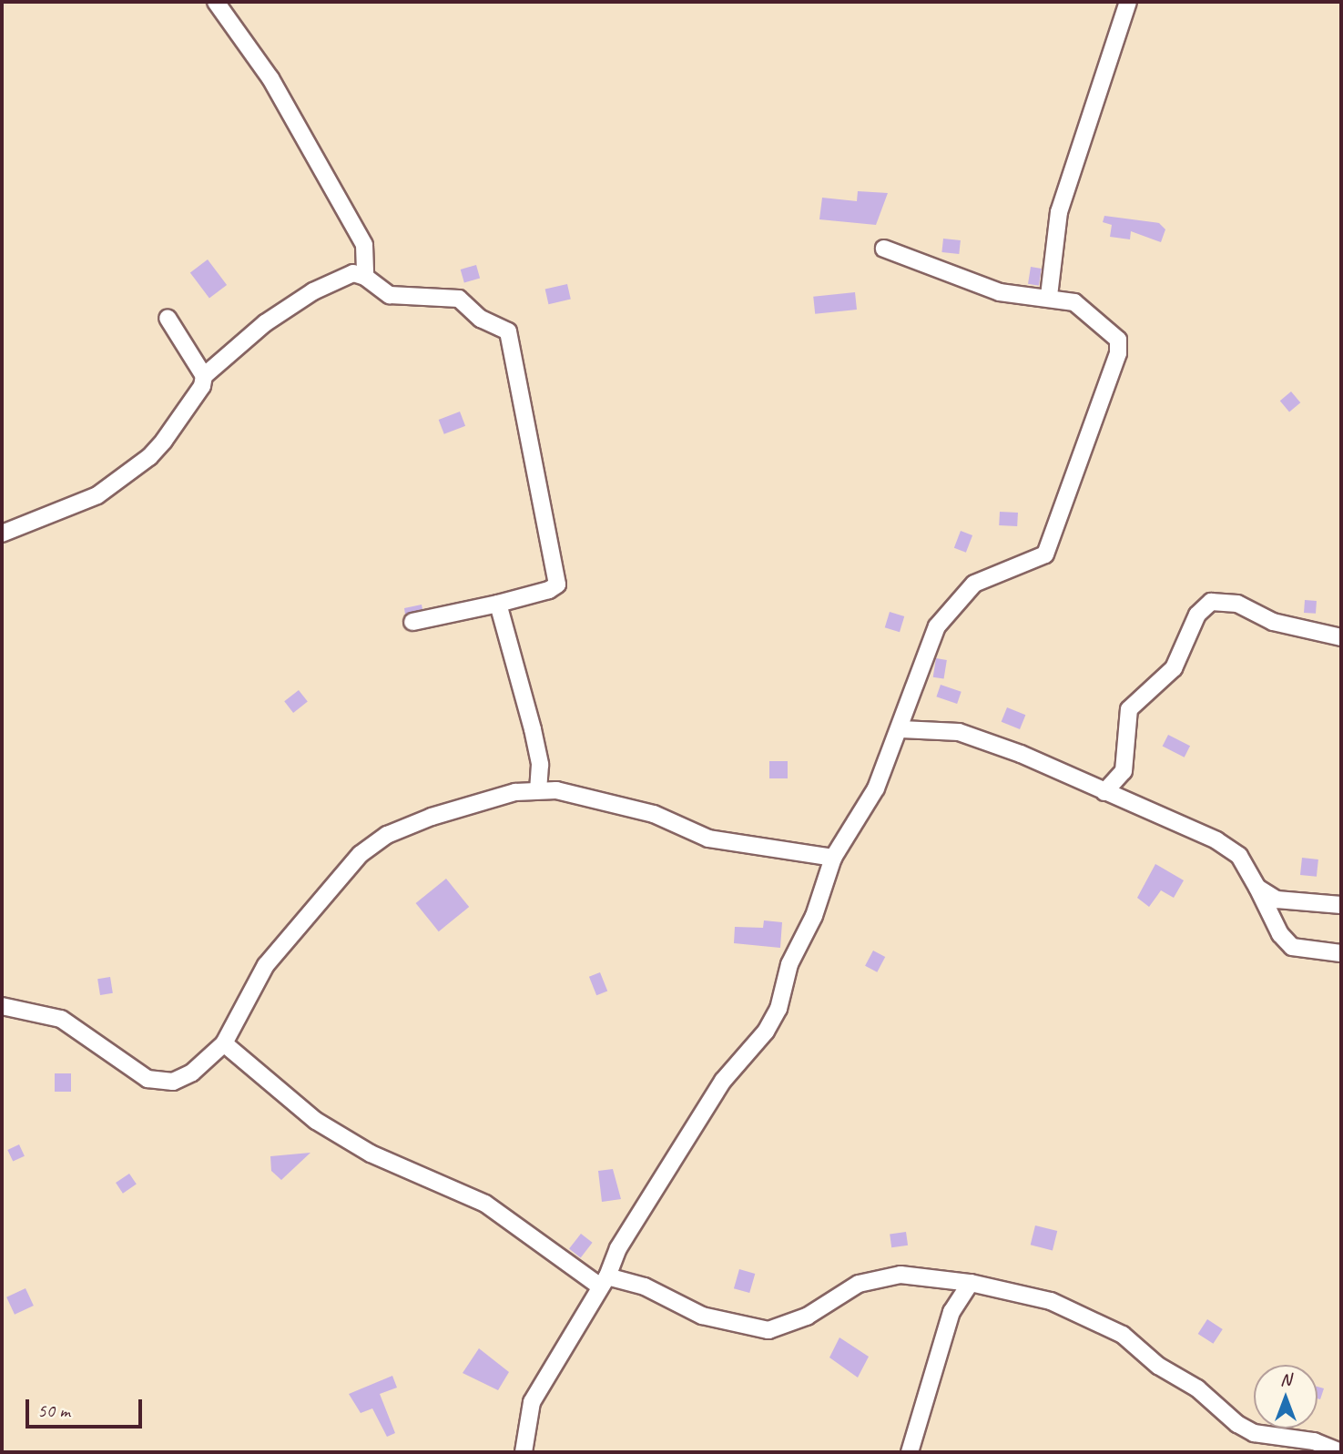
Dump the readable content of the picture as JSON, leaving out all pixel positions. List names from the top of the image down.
{
  "scale_bar": "50 m",
  "north": "top"
}
